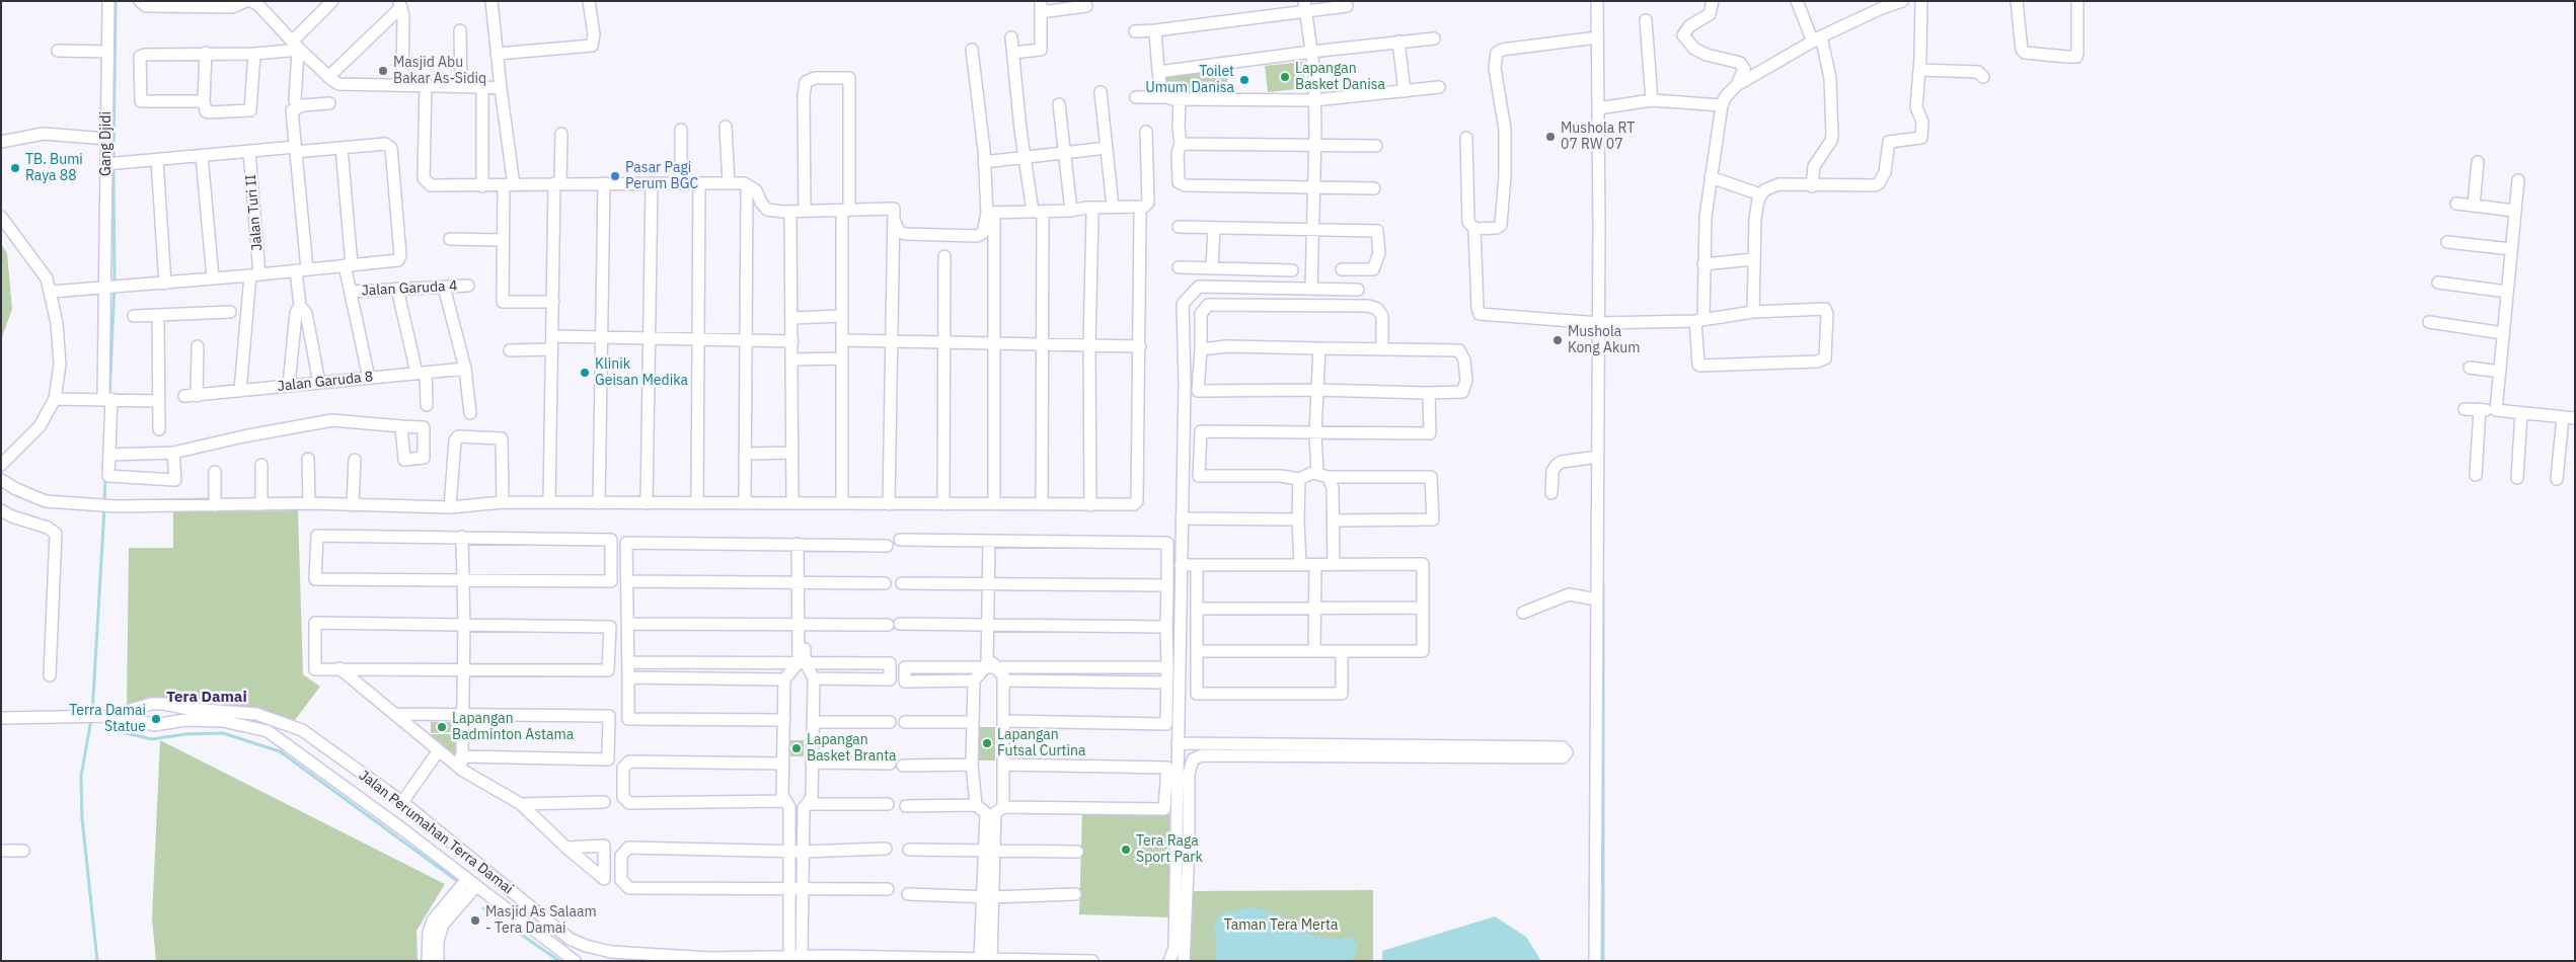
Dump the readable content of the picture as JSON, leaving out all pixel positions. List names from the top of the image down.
{
  "streets": {
    "street": [
      "Gang Djidi",
      "Jalan Turi II",
      "Jalan Garuda 4",
      "Jalan Garuda 8",
      "Jalan Perumahan Terra Damai"
    ]
  },
  "crossings": [
    ["Jalan Turi II", "Jalan Garuda 8"]
  ],
  "districts": ["Tera Damai"],
  "parks": ["Taman Tera Merta"],
  "places": [
    "Masjid Abu Bakar As-Sidiq",
    "Lapangan Basket Danisa",
    "Toilet Umum Danisa",
    "Mushola RT 07 RW 07",
    "TB. Bumi Raya 88",
    "Pasar Pagi Perum BGC",
    "Mushola Kong Akum",
    "Klinik Geisan Medika",
    "Terra Damai Statue",
    "Lapangan Badminton Astama",
    "Lapangan Futsal Curtina",
    "Lapangan Basket Branta",
    "Tera Raga Sport Park",
    "Masjid As Salaam - Tera Damai"
  ]
}
